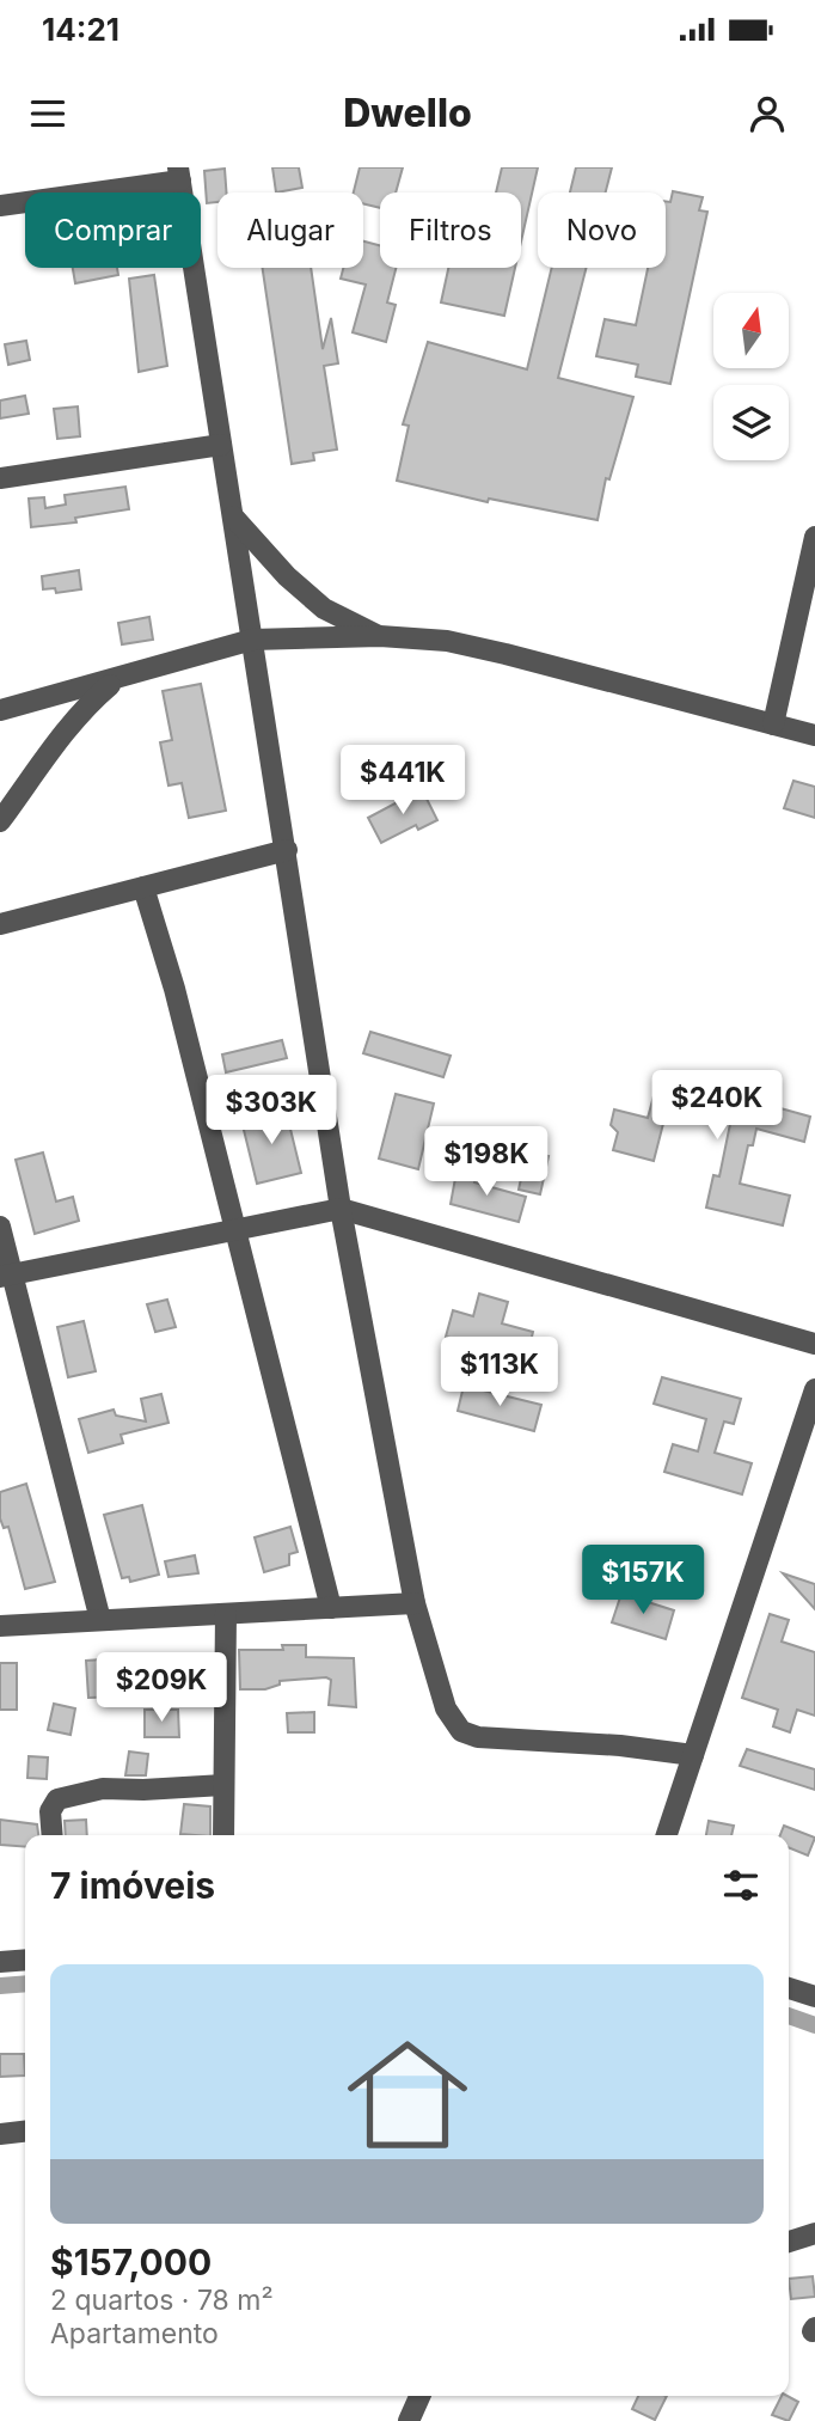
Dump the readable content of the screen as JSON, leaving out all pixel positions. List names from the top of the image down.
{
  "north": "top",
  "page": {
    "status": "14:21",
    "header": "Dwello",
    "chip": [
      "Comprar",
      "Alugar",
      "Filtros",
      "Novo"
    ],
    "price": [
      "$441K",
      "$240K",
      "$303K",
      "$198K",
      "$113K",
      "$157K",
      "$209K"
    ],
    "heading": "7 imóveis",
    "list": [
      {
        "name": "$157,000",
        "note": "2 quartos · 78 m² · Apartamento"
      }
    ]
  }
}
